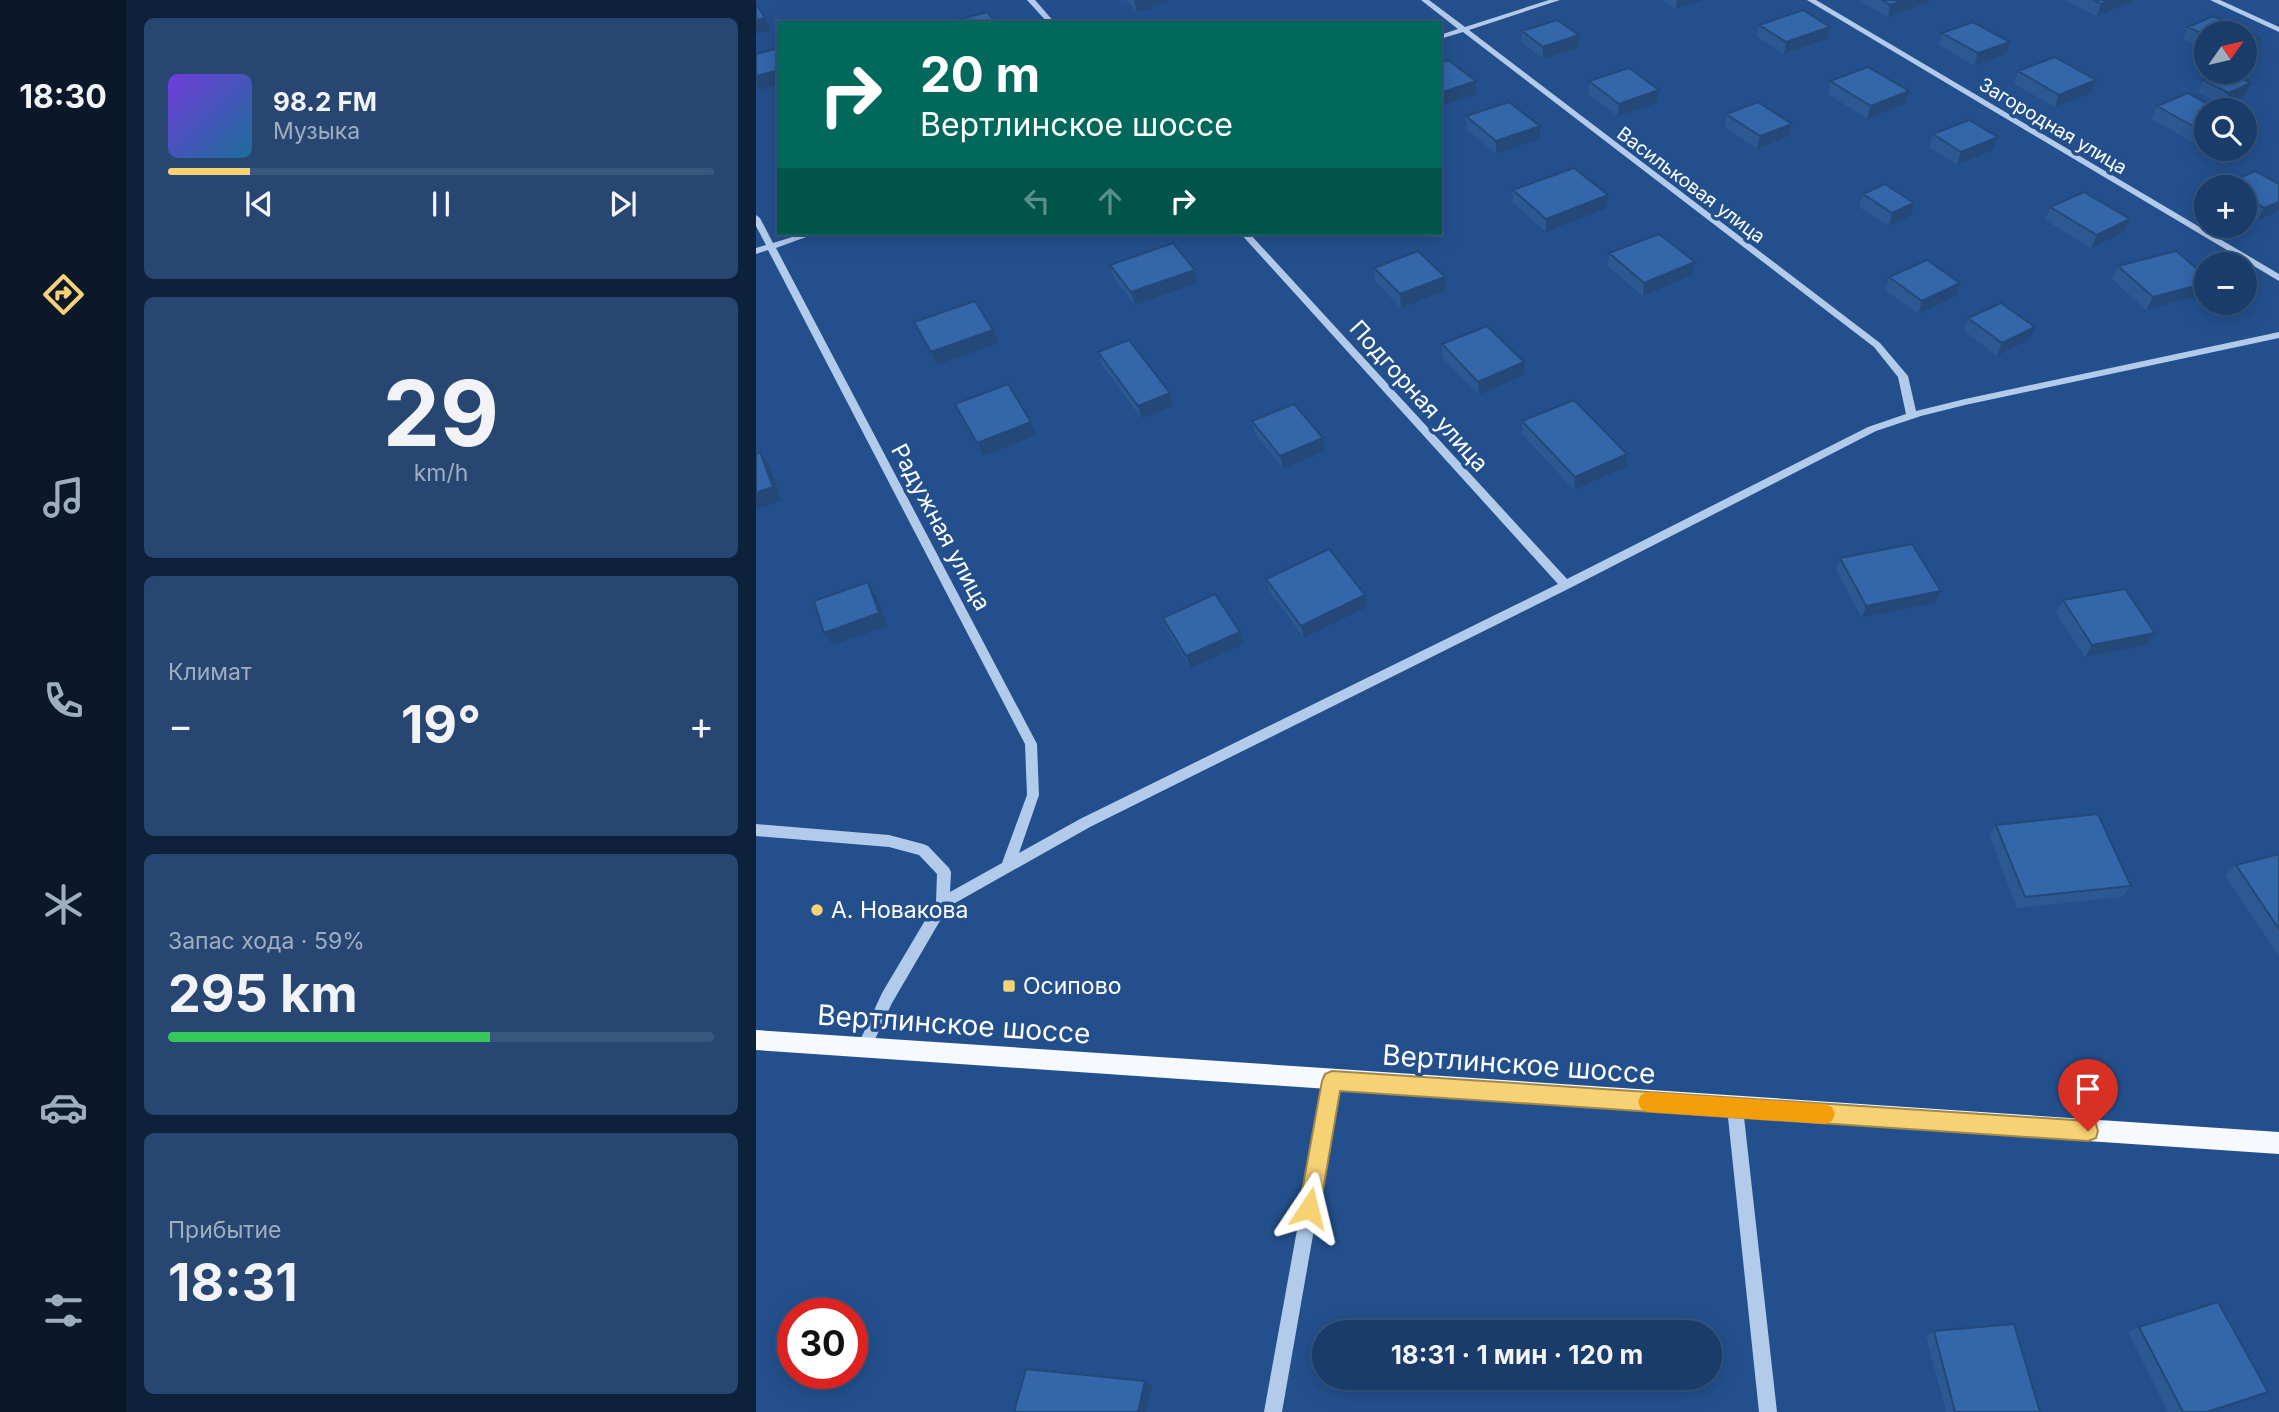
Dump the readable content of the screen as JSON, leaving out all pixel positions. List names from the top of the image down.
{
  "streets": {
    "main road": ["Вертлинское шоссе"],
    "street": [
      "Загородная улица",
      "Васильковая улица",
      "Подгорная улица",
      "Радужная улица"
    ]
  },
  "places": {
    "other": ["А. Новакова"],
    "transit": ["Осипово"]
  },
  "north": "top right",
  "page": {
    "tabs": "18:30",
    "map_buttons": ["+", "−"],
    "turn": ["20 m", "Вертлинское шоссе"],
    "song": ["98.2 FM", "Музыка"],
    "tile": [
      ["29", "km/h"],
      "Климат",
      ["Запас хода · 59%", "295 km"],
      ["Прибытие", "18:31"]
    ],
    "heat": ["−", "19°", "+"],
    "limit": "30",
    "trip": "18:31 · 1 мин · 120 m"
  }
}
